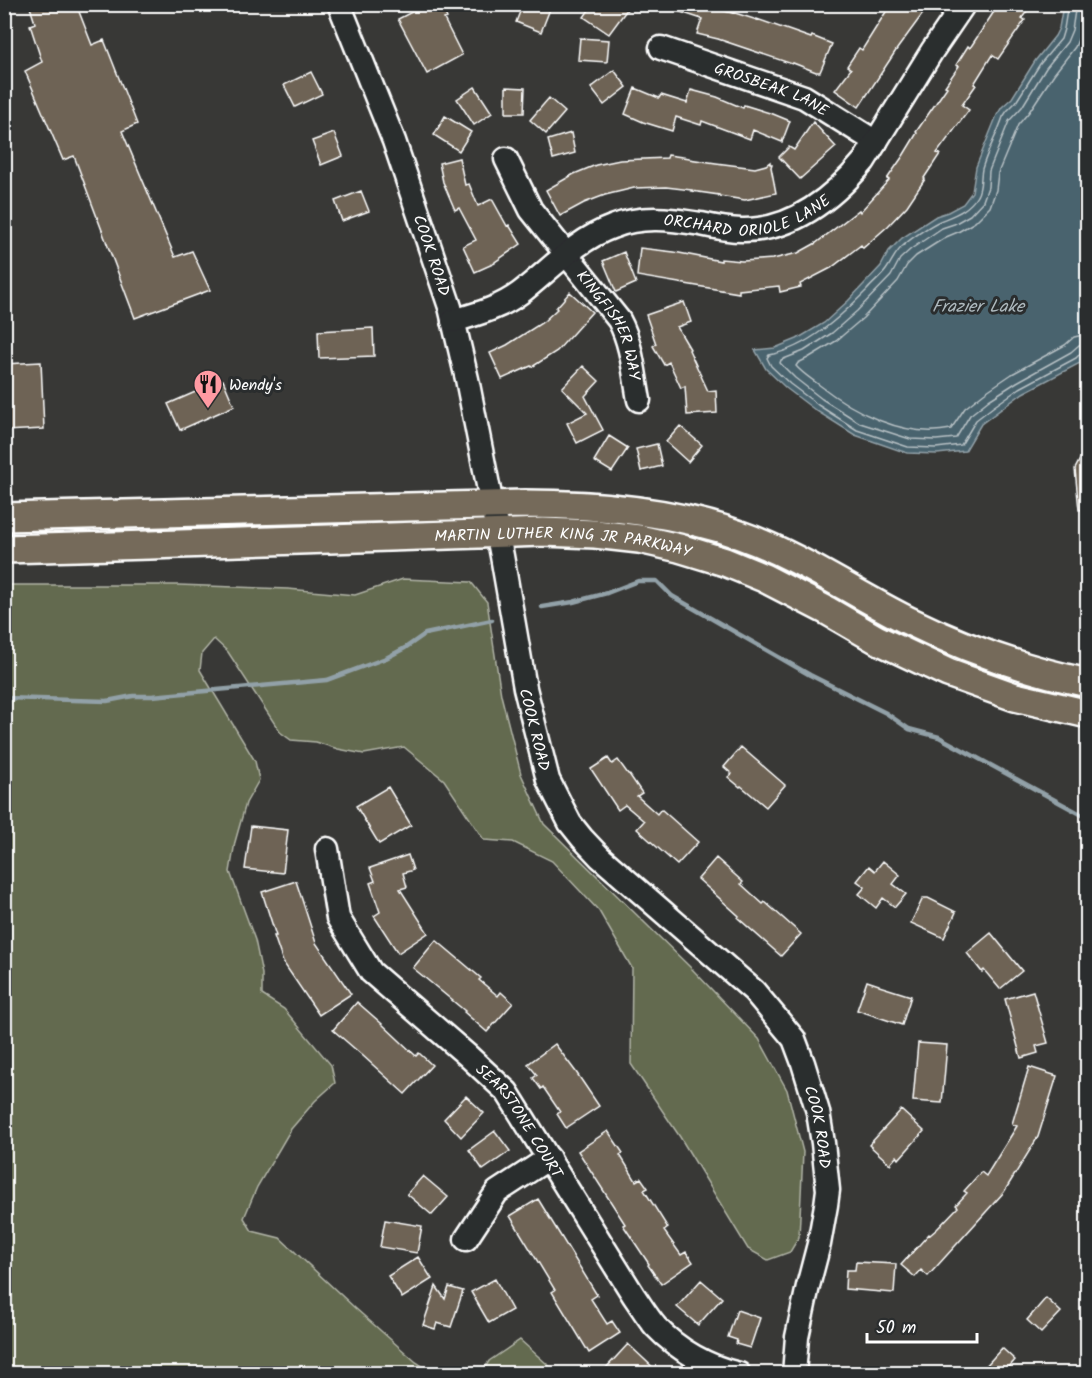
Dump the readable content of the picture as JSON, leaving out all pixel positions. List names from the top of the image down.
{
  "streets": {
    "main road": ["MARTIN LUTHER KING JR PARKWAY"],
    "street": [
      "GROSBEAK LANE",
      "ORCHARD ORIOLE LANE",
      "COOK ROAD",
      "KINGFISHER WAY",
      "SEARSTONE COURT"
    ]
  },
  "crossings": [
    ["GROSBEAK LANE", "ORCHARD ORIOLE LANE"],
    ["ORCHARD ORIOLE LANE", "COOK ROAD"],
    ["ORCHARD ORIOLE LANE", "KINGFISHER WAY"],
    ["COOK ROAD", "MARTIN LUTHER KING JR PARKWAY"]
  ],
  "water": ["Frazier Lake"],
  "places": {
    "restaurant": ["Wendy's"]
  },
  "scale_bar": "50 m"
}
